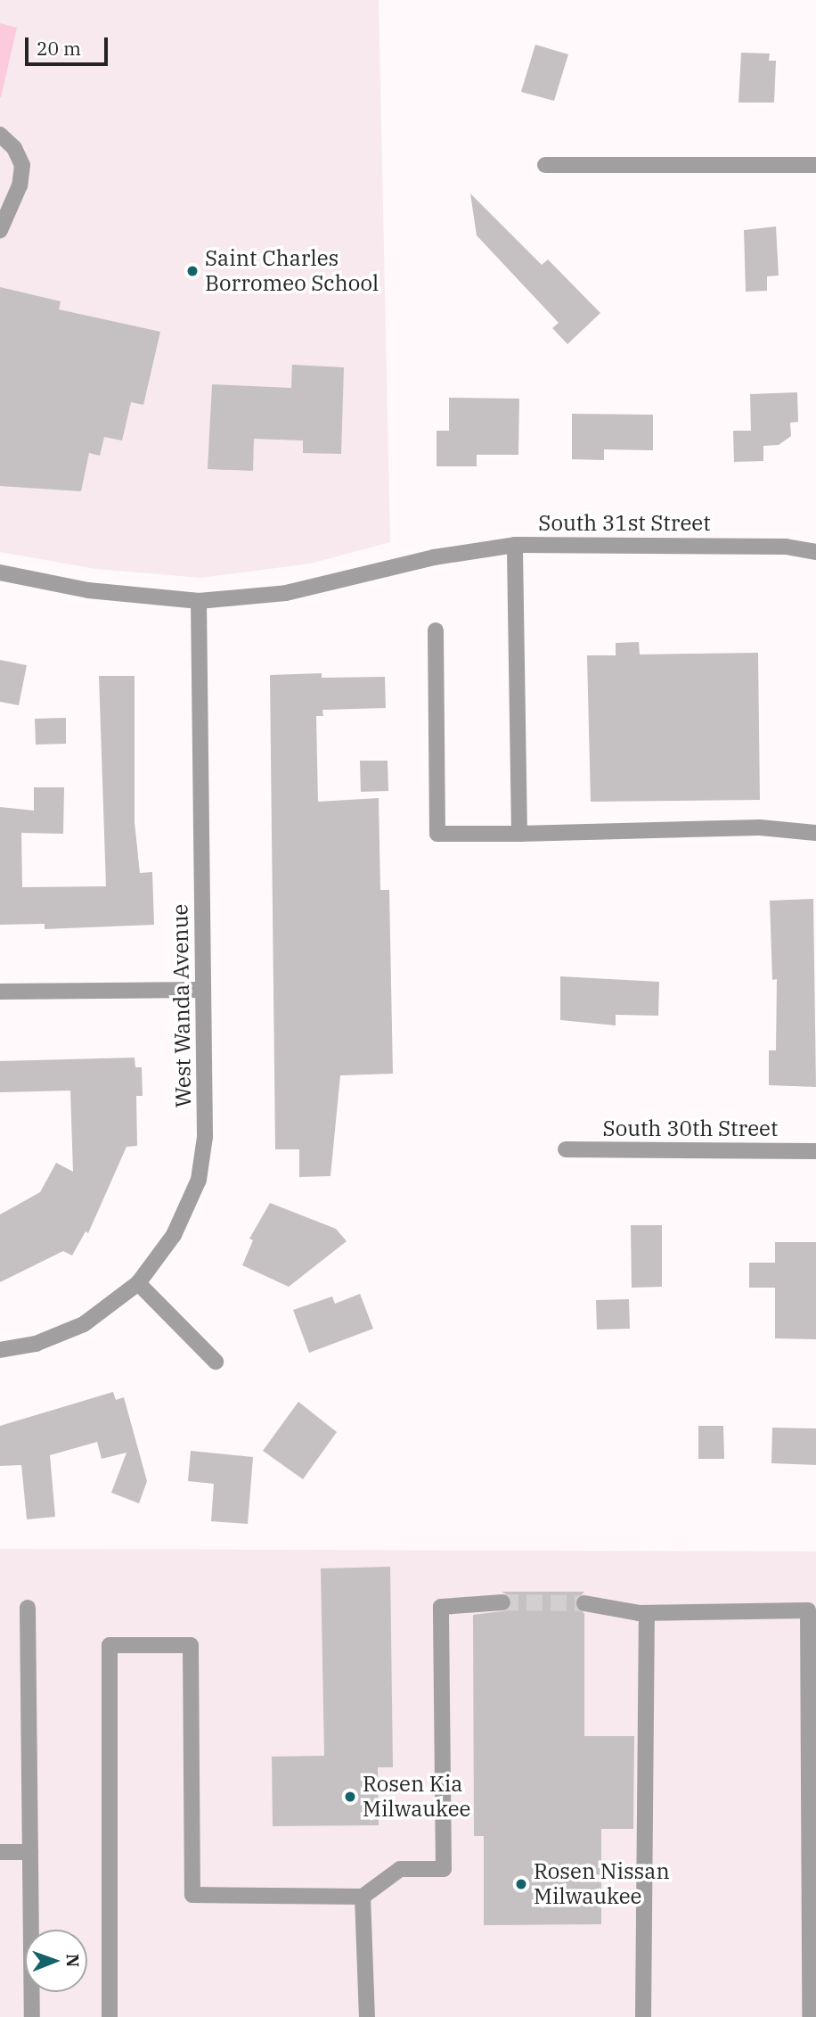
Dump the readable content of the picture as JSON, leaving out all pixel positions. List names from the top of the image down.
{
  "streets": {
    "street": ["South 31st Street", "West Wanda Avenue", "South 30th Street"]
  },
  "crossings": [
    ["South 31st Street", "West Wanda Avenue"]
  ],
  "places": ["Saint Charles Borromeo School", "Rosen Kia Milwaukee", "Rosen Nissan Milwaukee"],
  "scale_bar": "20 m",
  "north": "right"
}
